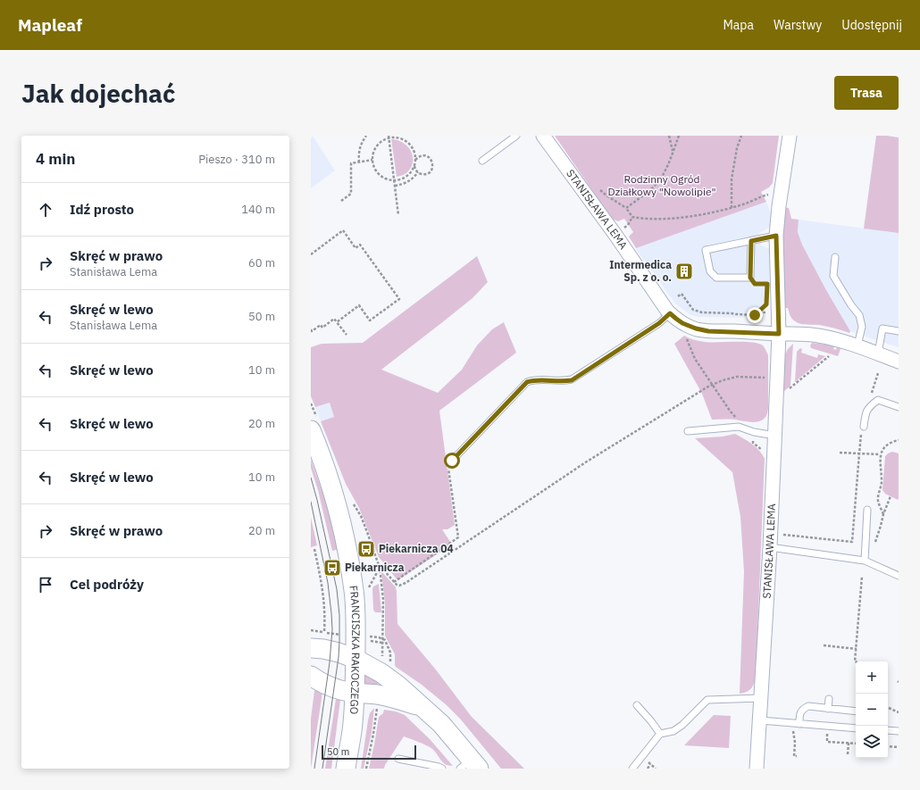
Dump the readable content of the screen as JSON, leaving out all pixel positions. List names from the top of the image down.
{
  "streets": {
    "main road": ["FRANCISZKA RAKOCZEGO"],
    "street": ["STANISŁAWA LEMA"]
  },
  "parks": ["Rodzinny Ogród Działkowy \"Nowolipie\""],
  "places": {
    "building": ["Intermedica Sp. z o. o."],
    "bus stop": ["Piekarnicza 04", "Piekarnicza"]
  },
  "scale_bar": "50 m",
  "page": {
    "header": "Mapleaf",
    "nav": ["Mapa", "Warstwy", "Udostępnij"],
    "buttons": "Trasa",
    "title": "Jak dojechać",
    "heading": ["4 min", "Pieszo · 310 m"],
    "list": [
      ["Idź prosto", "140 m"],
      ["Skręć w prawo", "Stanisława Lema", "60 m"],
      ["Skręć w lewo", "Stanisława Lema", "50 m"],
      ["Skręć w lewo", "10 m"],
      ["Skręć w lewo", "20 m"],
      ["Skręć w lewo", "10 m"],
      ["Skręć w prawo", "20 m"],
      "Cel podróży"
    ],
    "map_buttons": ["+", "−"],
    "scale": "50 m"
  }
}
